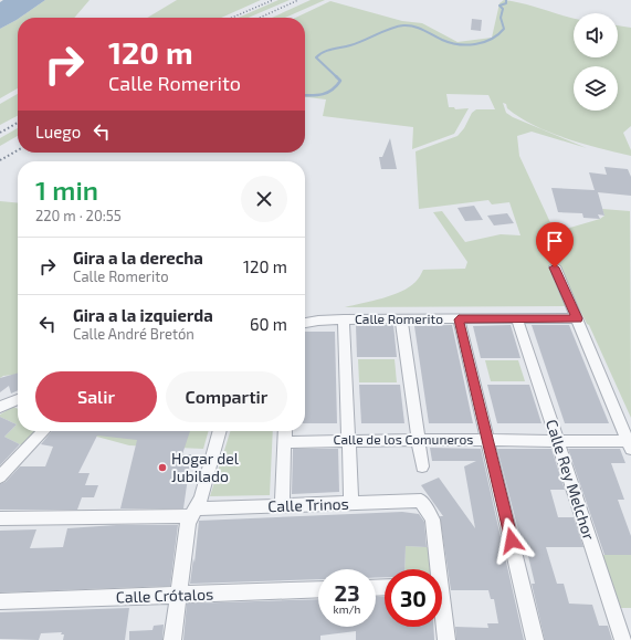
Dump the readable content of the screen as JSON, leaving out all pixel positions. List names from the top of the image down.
{
  "streets": {
    "street": [
      "Calle Romerito",
      "Calle de los Comuneros",
      "Calle Rey Melchor",
      "Calle Trinos",
      "Calle Crótalos"
    ]
  },
  "crossings": [
    ["Calle Romerito", "Calle Rey Melchor"],
    ["Calle de los Comuneros", "Calle Rey Melchor"]
  ],
  "places": ["Hogar del Jubilado"],
  "page": {
    "turn": ["120 m", "Calle Romerito"],
    "then": "Luego",
    "heading": ["1 min", "220 m · 20:55"],
    "list": [
      {
        "name": "Gira a la derecha",
        "note": "Calle Romerito",
        "value": "120 m"
      },
      {
        "name": "Gira a la izquierda",
        "note": "Calle André Bretón",
        "value": "60 m"
      }
    ],
    "buttons": ["Salir", "Compartir"],
    "speed": "23 km/h",
    "limit": "30"
  }
}
